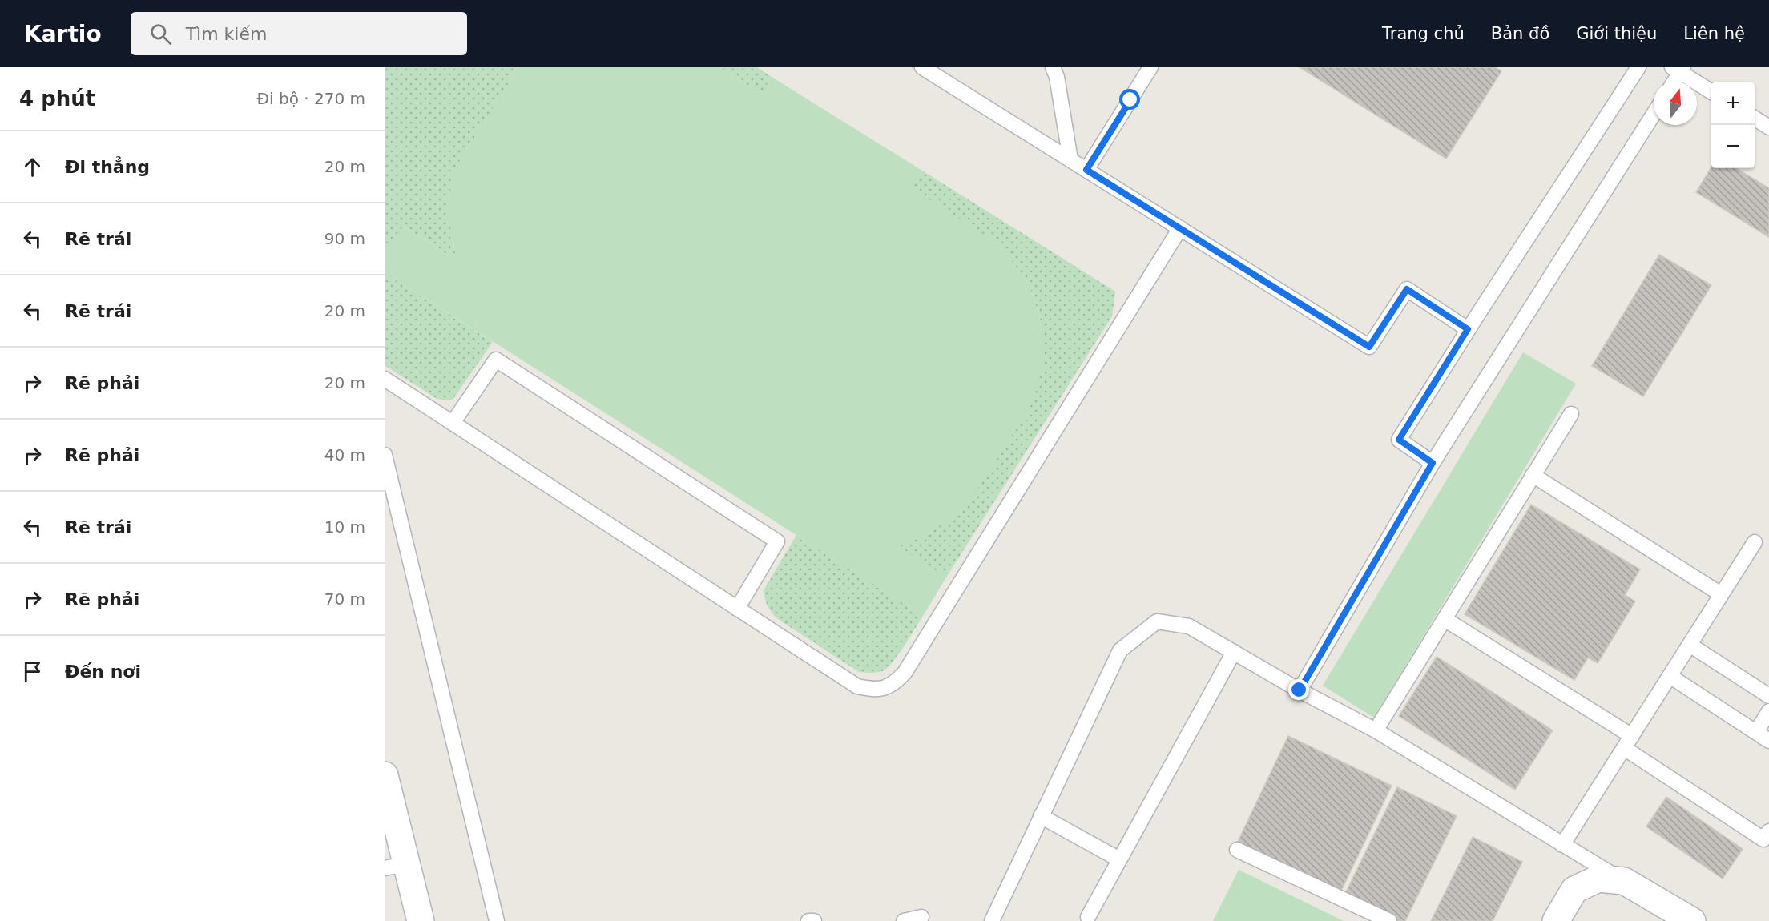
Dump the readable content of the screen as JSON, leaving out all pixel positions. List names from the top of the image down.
{
  "north": "top",
  "page": {
    "header": "Kartio",
    "search": "Tìm kiếm",
    "nav": [
      "Trang chủ",
      "Bản đồ",
      "Giới thiệu",
      "Liên hệ"
    ],
    "heading": ["4 phút", "Đi bộ · 270 m"],
    "map_buttons": ["+", "−"],
    "list": [
      ["Đi thẳng", "20 m"],
      ["Rẽ trái", "90 m"],
      ["Rẽ trái", "20 m"],
      ["Rẽ phải", "20 m"],
      ["Rẽ phải", "40 m"],
      ["Rẽ trái", "10 m"],
      ["Rẽ phải", "70 m"],
      "Đến nơi"
    ]
  }
}
